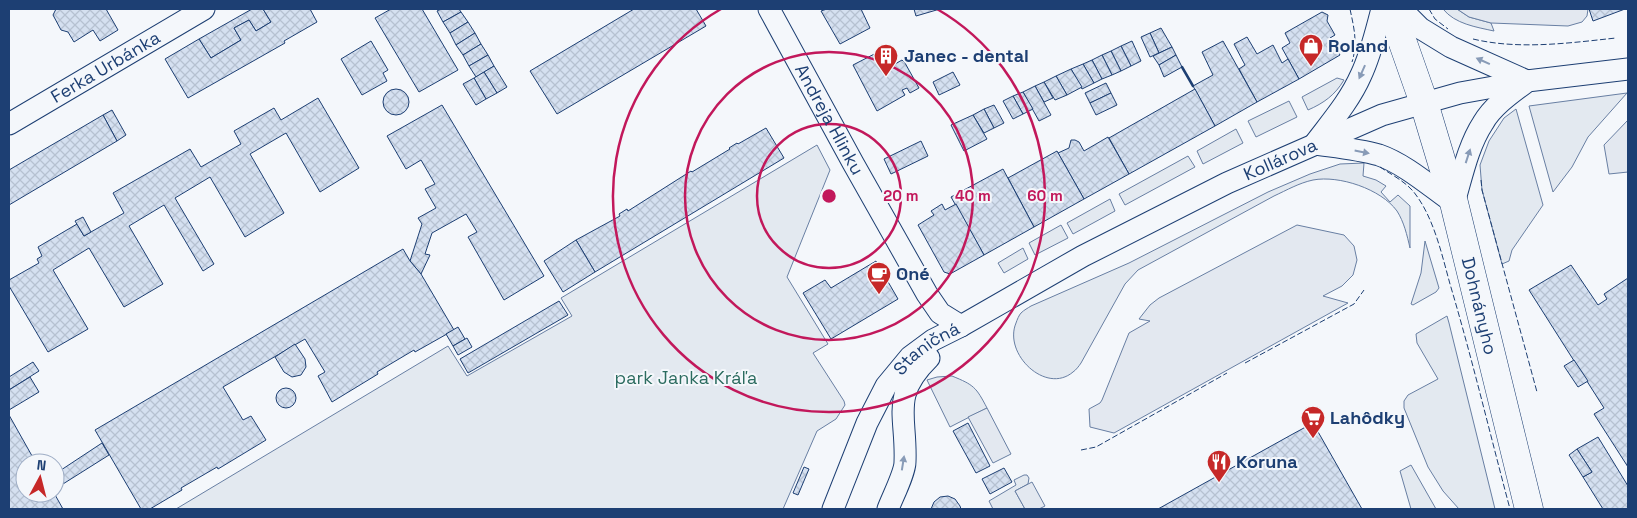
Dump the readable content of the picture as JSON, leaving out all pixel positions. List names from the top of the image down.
{
  "streets": {
    "street": [
      "Ferka Urbánka",
      "Andreja Hlinku",
      "Kollárova",
      "Dohnányho",
      "Staničná"
    ]
  },
  "crossings": [
    ["Andreja Hlinku", "Kollárova"],
    ["Andreja Hlinku", "Staničná"],
    ["Kollárova", "Dohnányho"],
    ["Kollárova", "Staničná"]
  ],
  "parks": ["park Janka Kráľa"],
  "places": {
    "shop": ["Roland"],
    "building": ["Janec - dental"],
    "cafe": ["Oné"],
    "supermarket": ["Lahôdky"],
    "restaurant": ["Koruna"]
  },
  "north": "top",
  "rings": ["20 m", "40 m", "60 m"]
}
